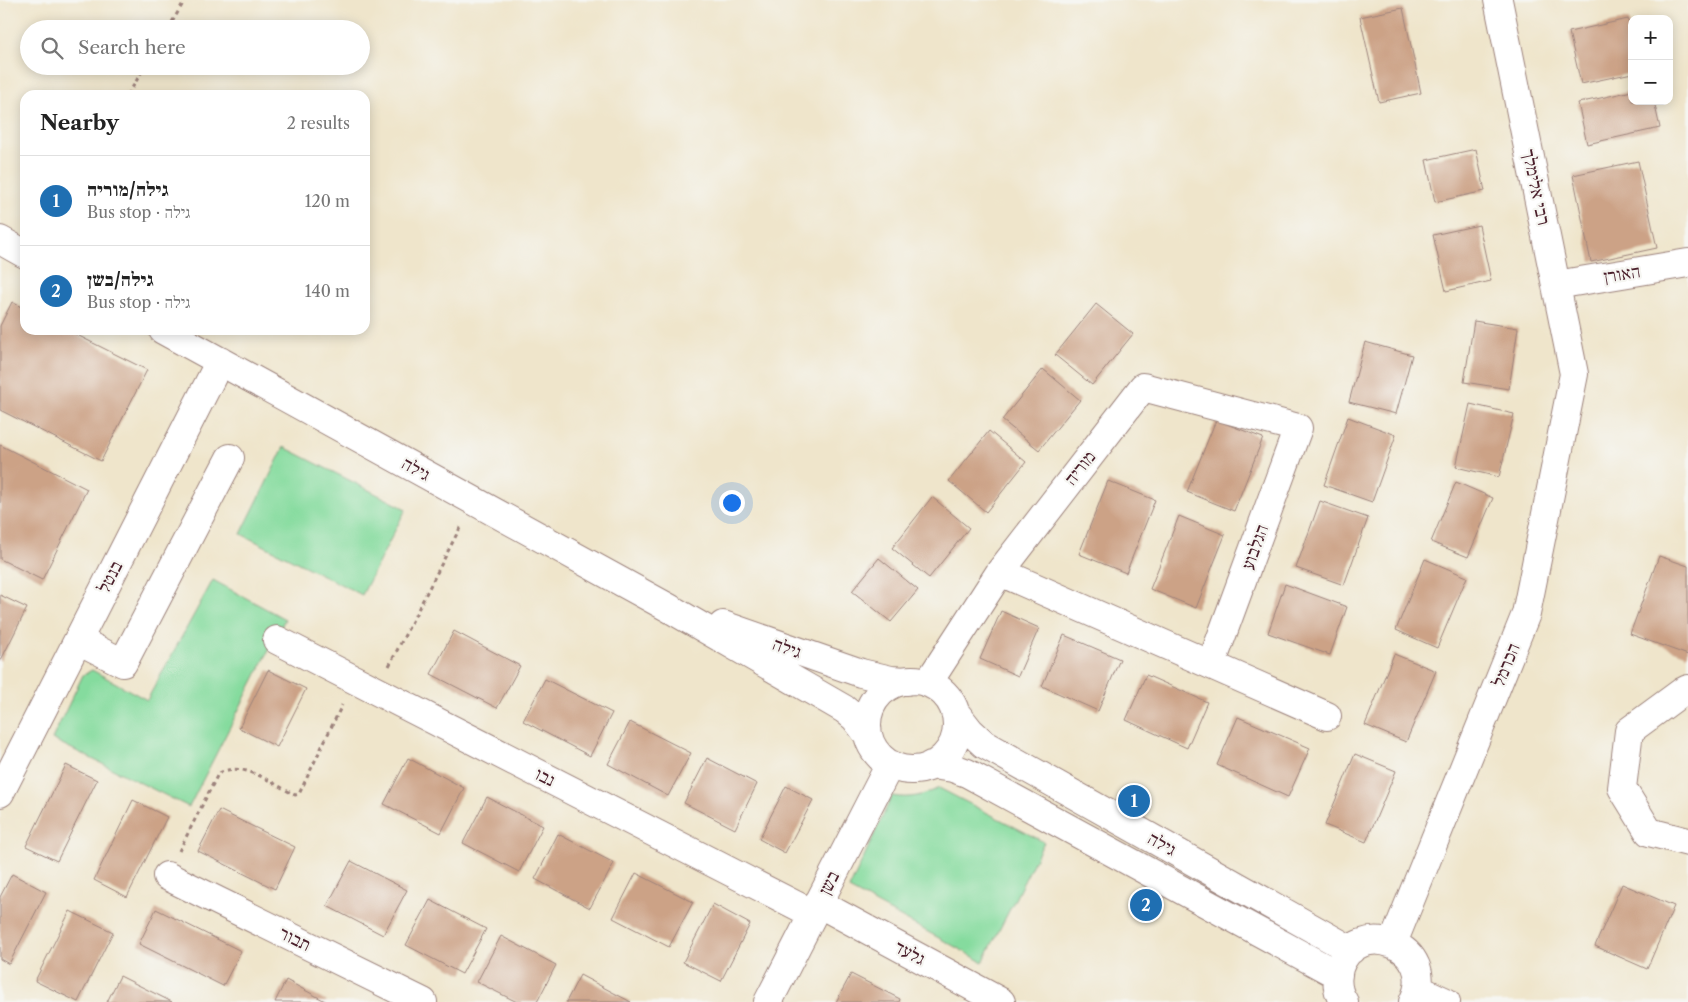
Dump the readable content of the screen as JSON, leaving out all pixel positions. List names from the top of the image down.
{
  "streets": {
    "street": [
      "רבי אלימלך",
      "האורן",
      "מוריה",
      "גילה",
      "הגלבוע",
      "בנטל",
      "הכרמל",
      "נבו",
      "בשן",
      "תבור",
      "גלעד"
    ]
  },
  "crossings": [
    ["רבי אלימלך", "האורן"],
    ["רבי אלימלך", "הכרמל"],
    ["מוריה", "גילה"],
    ["מוריה", "הגלבוע"],
    ["מוריה", "בשן"],
    ["גילה", "בנטל"],
    ["גילה", "בשן"],
    ["נבו", "בשן"],
    ["נבו", "גלעד"],
    ["בשן", "גלעד"]
  ],
  "page": {
    "map_buttons": ["+", "−"],
    "search": "Search here",
    "heading": ["Nearby", "2 results"],
    "list": [
      {
        "mark": "1",
        "name": "גילה/מוריה",
        "note": "Bus stop · גילה",
        "value": "120 m"
      },
      {
        "mark": "2",
        "name": "גילה/בשן",
        "note": "Bus stop · גילה",
        "value": "140 m"
      }
    ],
    "pins": ["1", "2"]
  }
}
